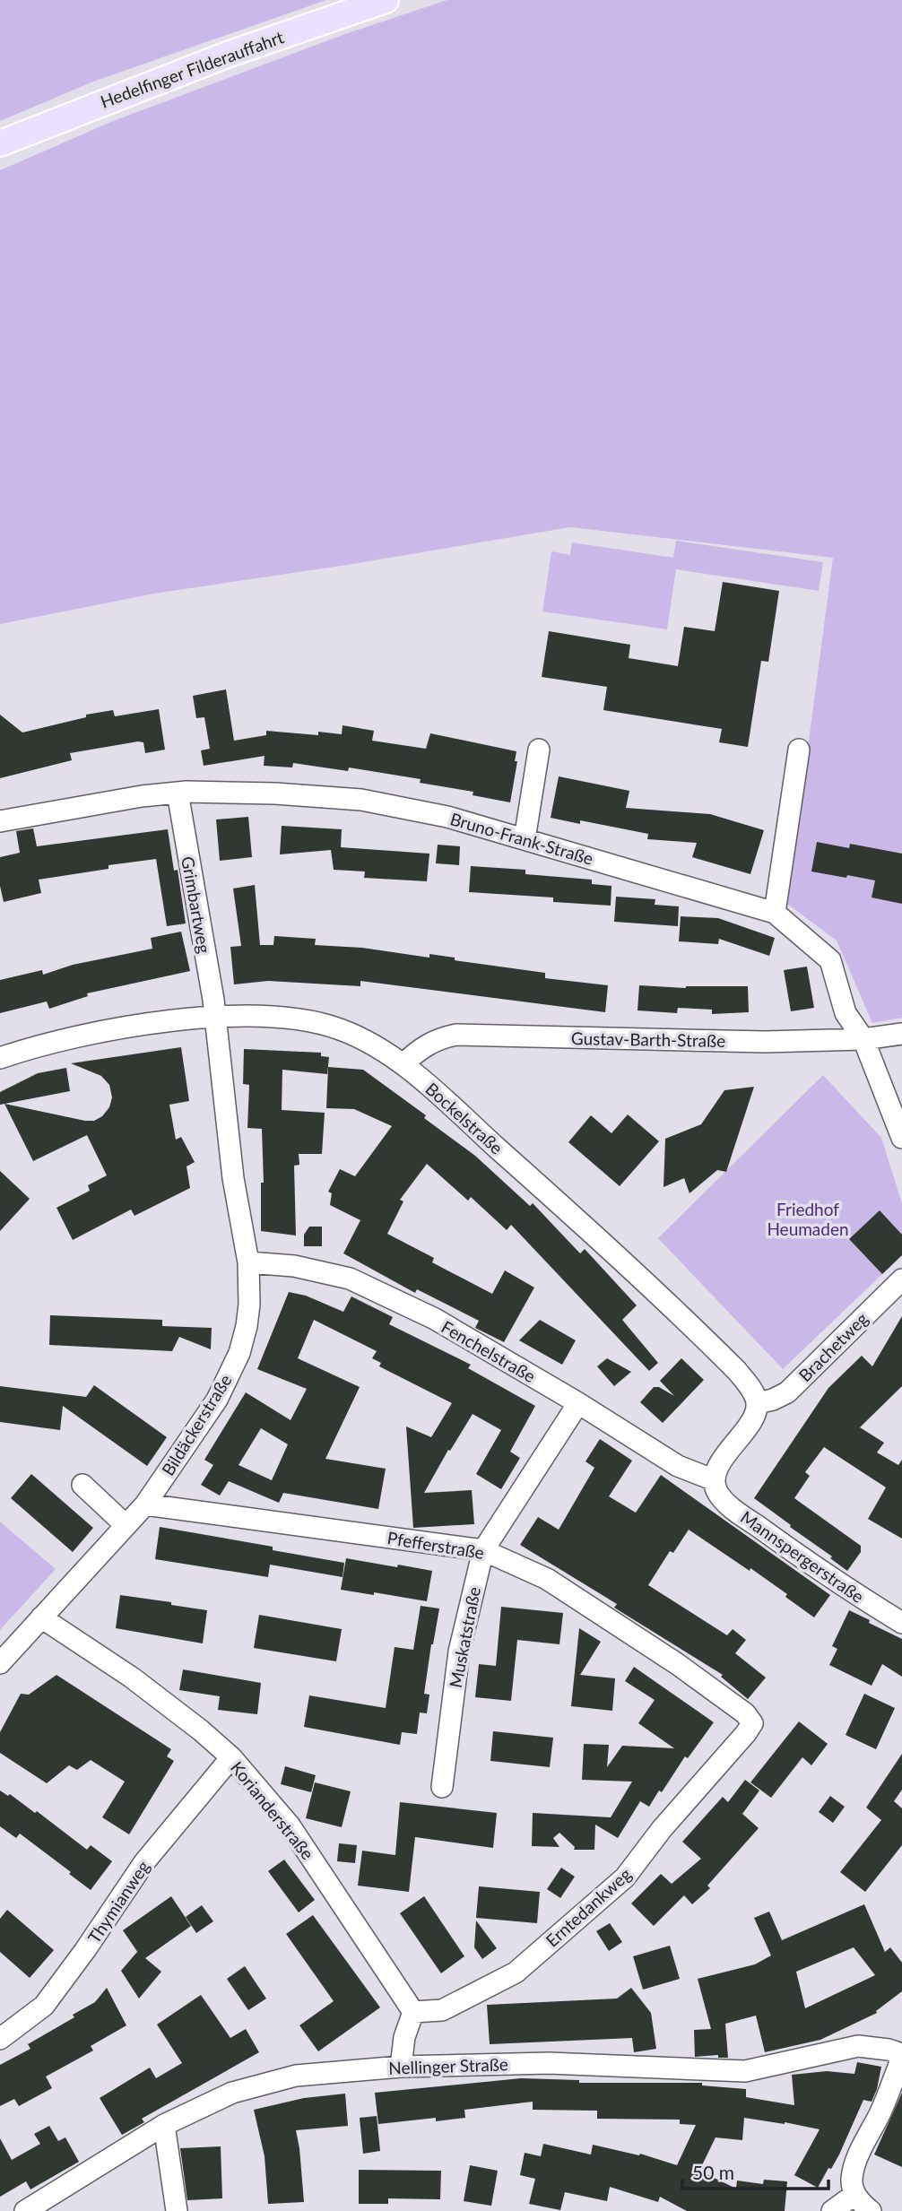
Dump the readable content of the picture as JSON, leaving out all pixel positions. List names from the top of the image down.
{
  "streets": {
    "main road": ["Hedelfinger Filderauffahrt"],
    "street": [
      "Bruno-Frank-Straße",
      "Grimbartweg",
      "Gustav-Barth-Straße",
      "Bockelstraße",
      "Brachetweg",
      "Fenchelstraße",
      "Bildäckerstraße",
      "Pfefferstraße",
      "Mannspergerstraße",
      "Muskatstraße",
      "Korianderstraße",
      "Thymianweg",
      "Erntedankweg",
      "Nellinger Straße"
    ]
  },
  "crossings": [
    ["Bruno-Frank-Straße", "Grimbartweg"],
    ["Bruno-Frank-Straße", "Gustav-Barth-Straße"],
    ["Grimbartweg", "Bockelstraße"],
    ["Grimbartweg", "Bildäckerstraße"],
    ["Gustav-Barth-Straße", "Bockelstraße"],
    ["Bockelstraße", "Brachetweg"],
    ["Bockelstraße", "Bildäckerstraße"],
    ["Fenchelstraße", "Bildäckerstraße"],
    ["Fenchelstraße", "Mannspergerstraße"],
    ["Fenchelstraße", "Muskatstraße"],
    ["Bildäckerstraße", "Pfefferstraße"],
    ["Bildäckerstraße", "Korianderstraße"],
    ["Pfefferstraße", "Muskatstraße"],
    ["Pfefferstraße", "Erntedankweg"],
    ["Korianderstraße", "Thymianweg"],
    ["Korianderstraße", "Erntedankweg"]
  ],
  "parks": ["Friedhof Heumaden"],
  "scale_bar": "50 m"
}
